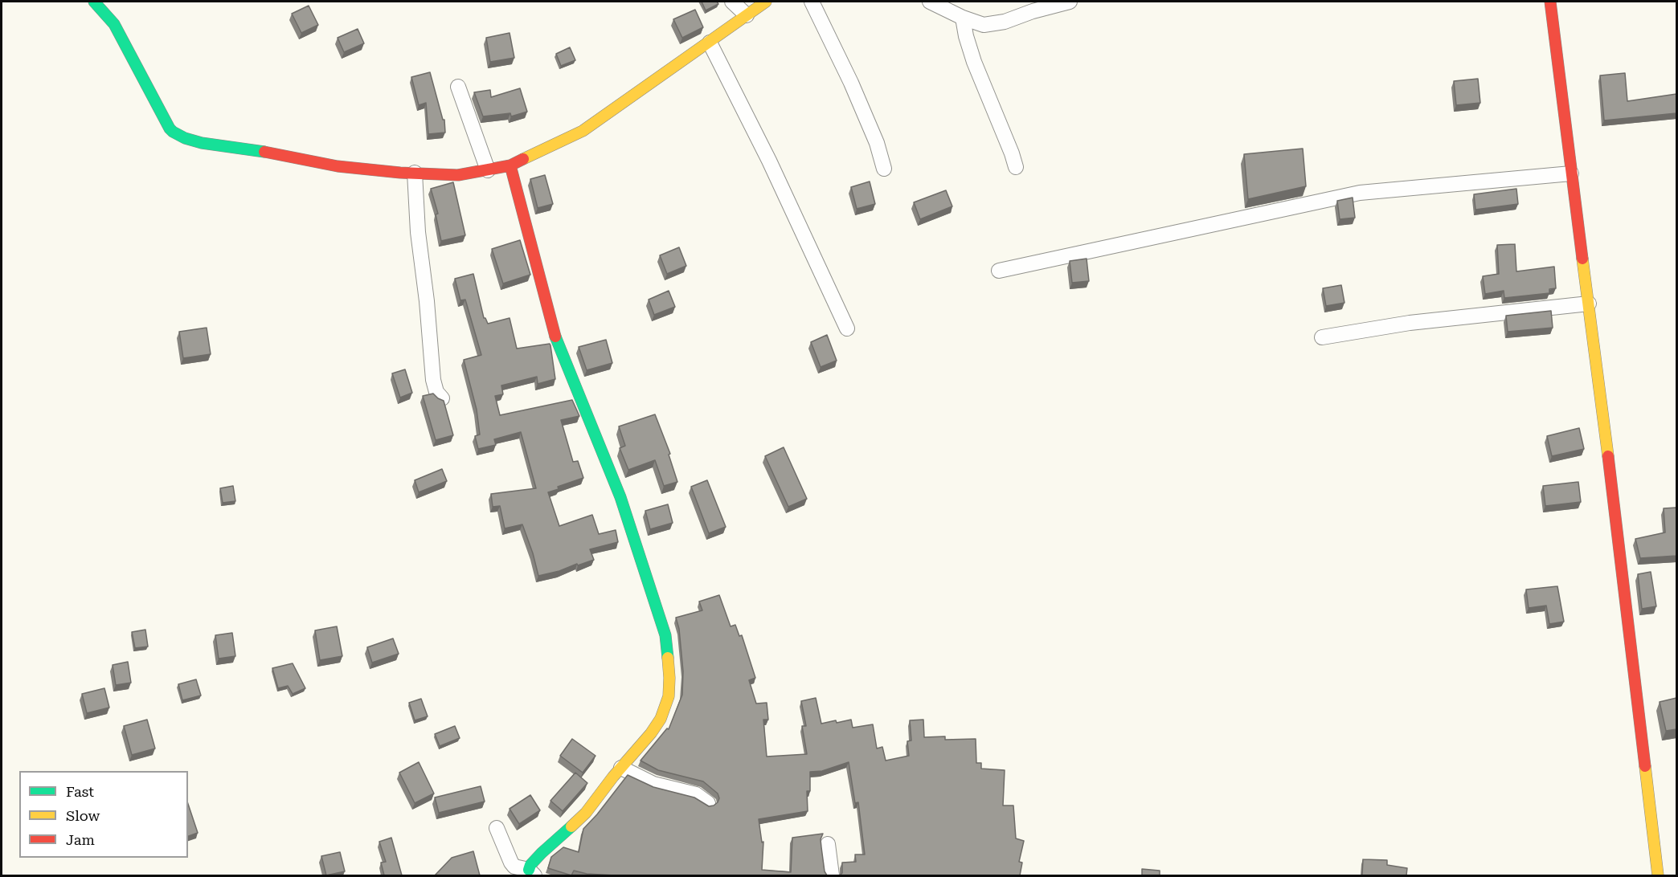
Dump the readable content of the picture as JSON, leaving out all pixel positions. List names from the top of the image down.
{
  "legend": ["Fast", "Slow", "Jam"]
}
